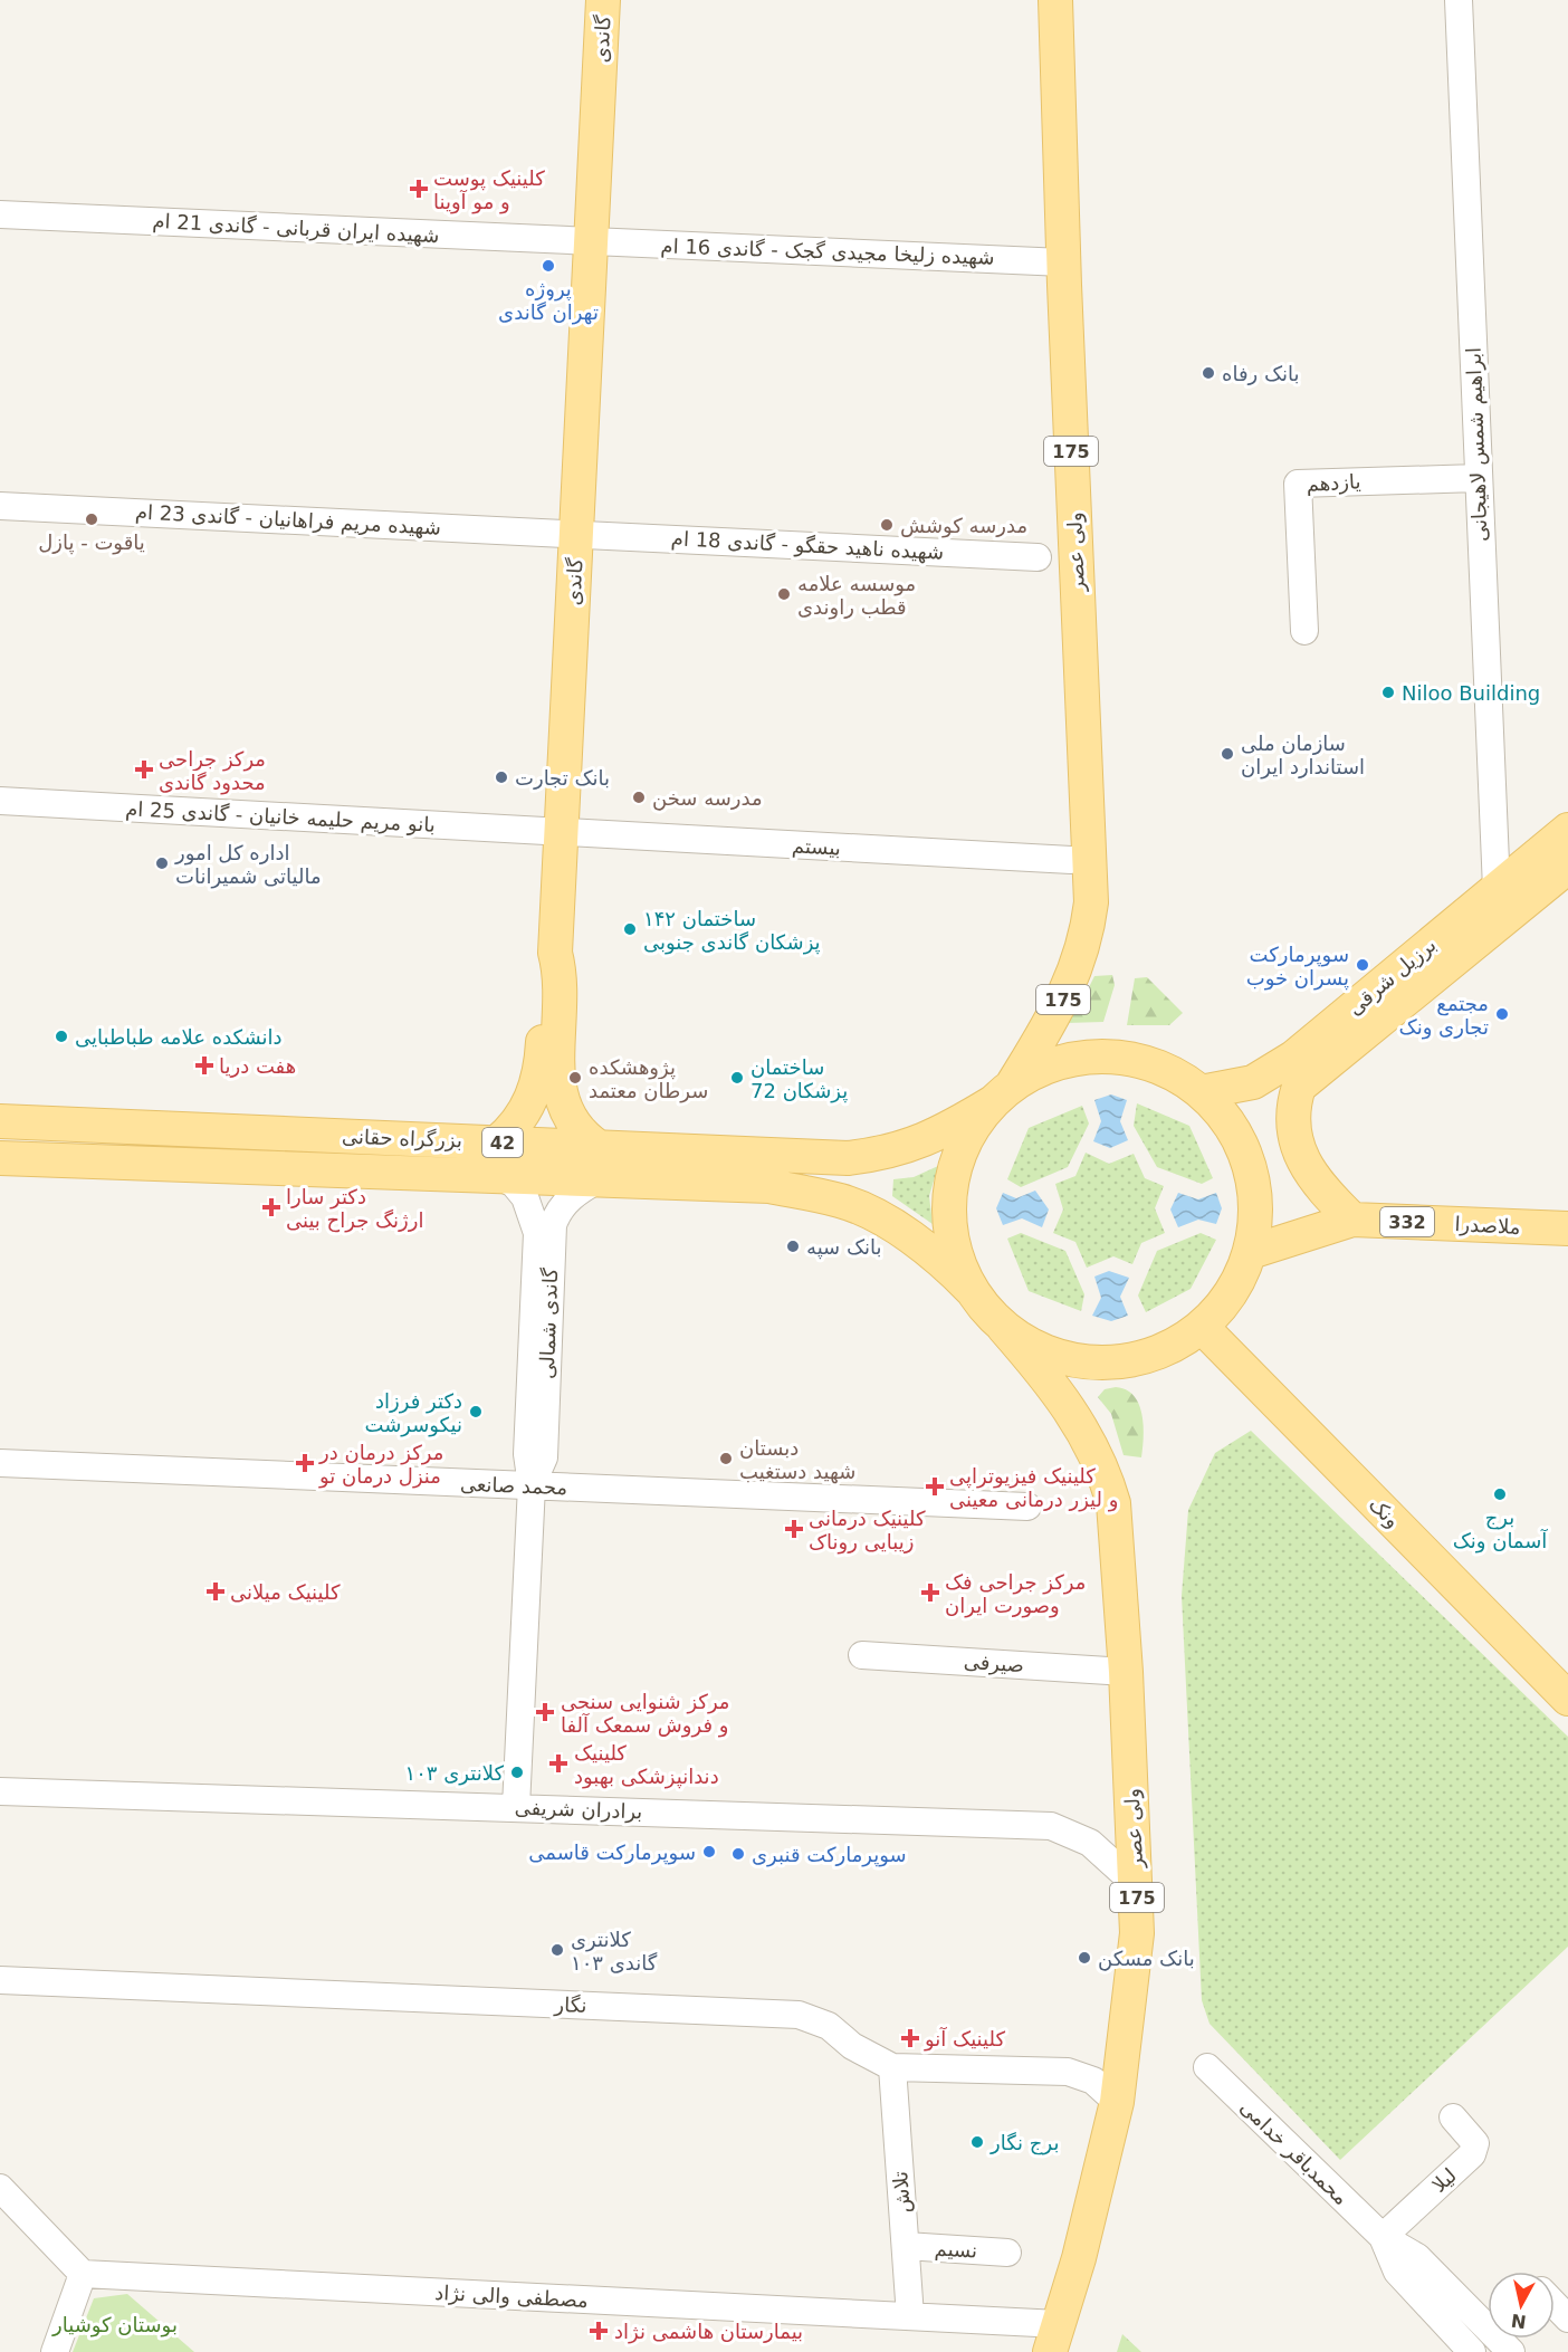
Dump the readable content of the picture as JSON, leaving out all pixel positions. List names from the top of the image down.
{
  "streets": {
    "main road": [
      "گاندی",
      "175",
      "ولی عصر",
      "برزیل شرقی",
      "بزرگراه حقانی",
      "42",
      "332",
      "ملاصدرا",
      "ونک"
    ],
    "street": [
      "شهیده ایران قربانی - گاندی 21 ام",
      "شهیده زلیخا مجیدی گجک - گاندی 16 ام",
      "ابراهیم شمس لاهیجانی",
      "یازدهم",
      "شهیده مریم فراهانیان - گاندی 23 ام",
      "شهیده ناهید حقگو - گاندی 18 ام",
      "بانو مریم حلیمه خانیان - گاندی 25 ام",
      "بیستم",
      "گاندی شمالی",
      "محمد صانعی",
      "صیرفی",
      "برادران شریفی",
      "نگار",
      "محمدباقر خدامی",
      "لیلا",
      "تلاش",
      "نسیم",
      "مصطفی والی نژاد"
    ]
  },
  "crossings": [
    ["گاندی", "شهیده ایران قربانی - گاندی 21 ام"],
    ["گاندی", "شهیده زلیخا مجیدی گجک - گاندی 16 ام"],
    ["گاندی", "شهیده مریم فراهانیان - گاندی 23 ام"],
    ["گاندی", "شهیده ناهید حقگو - گاندی 18 ام"],
    ["گاندی", "بانو مریم حلیمه خانیان - گاندی 25 ام"],
    ["گاندی", "بیستم"],
    ["گاندی", "بزرگراه حقانی"],
    ["گاندی", "گاندی شمالی"],
    ["شهیده ایران قربانی - گاندی 21 ام", "شهیده زلیخا مجیدی گجک - گاندی 16 ام"],
    ["شهیده زلیخا مجیدی گجک - گاندی 16 ام", "ولی عصر"],
    ["ابراهیم شمس لاهیجانی", "یازدهم"],
    ["ابراهیم شمس لاهیجانی", "برزیل شرقی"],
    ["شهیده مریم فراهانیان - گاندی 23 ام", "شهیده ناهید حقگو - گاندی 18 ام"],
    ["ولی عصر", "بزرگراه حقانی"],
    ["ولی عصر", "صیرفی"],
    ["ولی عصر", "برادران شریفی"],
    ["ولی عصر", "نگار"],
    ["ولی عصر", "مصطفی والی نژاد"],
    ["بانو مریم حلیمه خانیان - گاندی 25 ام", "بیستم"],
    ["برزیل شرقی", "بزرگراه حقانی"],
    ["برزیل شرقی", "ملاصدرا"],
    ["بزرگراه حقانی", "ملاصدرا"],
    ["بزرگراه حقانی", "گاندی شمالی"],
    ["بزرگراه حقانی", "ونک"],
    ["گاندی شمالی", "محمد صانعی"],
    ["گاندی شمالی", "برادران شریفی"],
    ["نگار", "تلاش"],
    ["محمدباقر خدامی", "لیلا"],
    ["تلاش", "نسیم"],
    ["تلاش", "مصطفی والی نژاد"]
  ],
  "parks": ["بوستان کوشیار"],
  "places": {
    "health": [
      "کلینیک پوست و مو آوینا",
      "مرکز جراحی محدود گاندی",
      "هفت دریا",
      "دکتر سارا ارژنگ جراح بینی",
      "مرکز درمان در منزل درمان تو",
      "کلینیک فیزیوتراپی و لیزر درمانی معینی",
      "کلینیک درمانی زیبایی روناک",
      "کلینیک میلانی",
      "مرکز جراحی فک وصورت ایران",
      "مرکز شنوایی سنجی و فروش سمعک آلفا",
      "کلینیک دندانپزشکی بهبود",
      "کلینیک آنو",
      "بیمارستان هاشمی نژاد"
    ],
    "other": [
      "پروژه تهران گاندی",
      "بانک رفاه",
      "یاقوت - پازل",
      "مدرسه کوشش",
      "موسسه علامه قطب راوندی",
      "Niloo Building",
      "سازمان ملی استاندارد ایران",
      "بانک تجارت",
      "مدرسه سخن",
      "اداره کل امور مالیاتی شمیرانات",
      "ساختمان ۱۴۲ پزشکان گاندی جنوبی",
      "سوپرمارکت پسران خوب",
      "مجتمع تجاری ونک",
      "دانشکده علامه طباطبایی",
      "پژوهشکده سرطان معتمد",
      "ساختمان پزشکان 72",
      "بانک سپه",
      "دکتر فرزاد نیکوسرشت",
      "دبستان شهید دستغیب",
      "برج آسمان ونک",
      "کلانتری ۱۰۳",
      "سوپرمارکت قاسمی",
      "سوپرمارکت قنبری",
      "کلانتری ۱۰۳ گاندی",
      "بانک مسکن",
      "برج نگار"
    ]
  },
  "north": "bottom"
}
